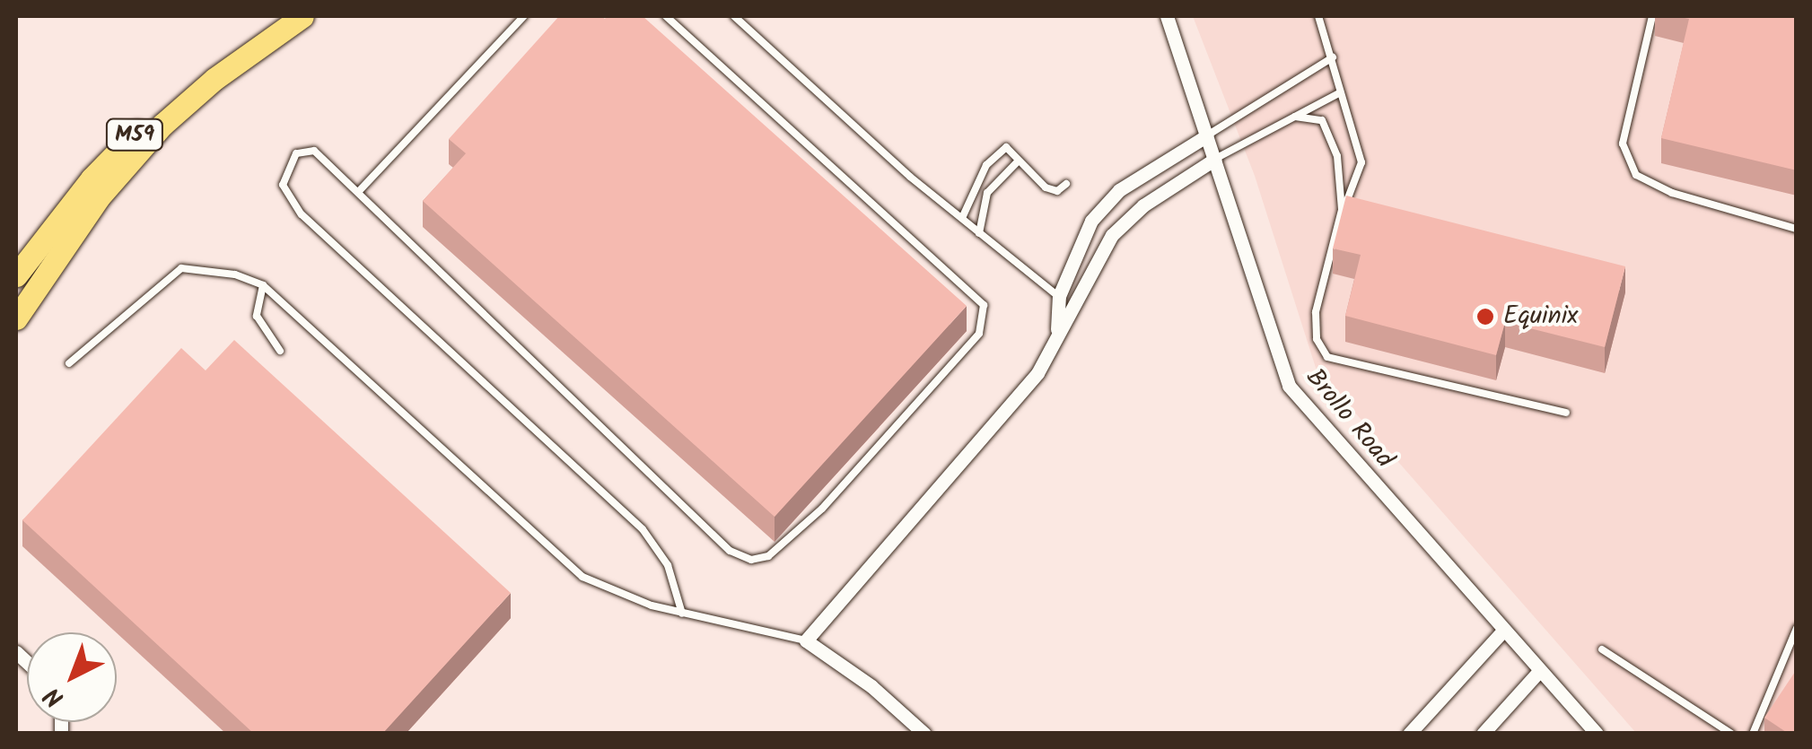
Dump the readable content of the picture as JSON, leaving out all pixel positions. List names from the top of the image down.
{
  "streets": {
    "main road": ["M59"],
    "street": ["Brollo Road"]
  },
  "places": ["Equinix"],
  "north": "bottom left"
}
